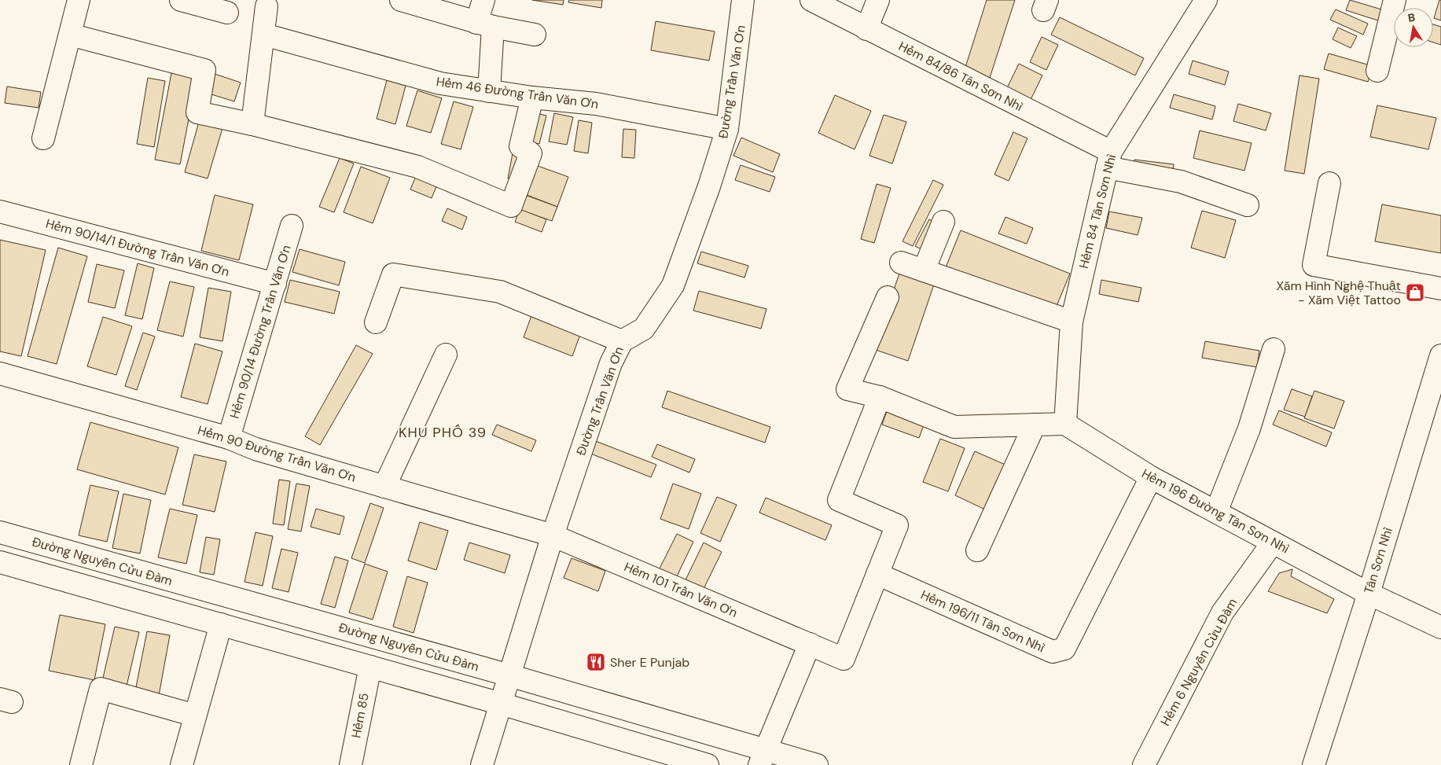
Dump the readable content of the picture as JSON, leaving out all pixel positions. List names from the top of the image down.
{
  "streets": {
    "street": [
      "Hẻm 84/86 Tân Sơn Nhì",
      "Đường Trần Văn Ơn",
      "Hẻm 46 Đường Trần Văn Ơn",
      "Hẻm 84 Tân Sơn Nhì",
      "Hẻm 90/14/1 Đường Trần Văn Ơn",
      "Hẻm 90/14 Đường Trần Văn Ơn",
      "Hẻm 90 Đường Trần Văn Ơn",
      "Hẻm 196 Đường Tân Sơn Nhì",
      "Tân Sơn Nhì",
      "Đường Nguyễn Cửu Đàm",
      "Hẻm 101 Trần Văn Ơn",
      "Hẻm 196/11 Tân Sơn Nhì",
      "Hẻm 6 Nguyễn Cửu Đàm",
      "Hẻm 85"
    ]
  },
  "crossings": [
    ["Hẻm 84/86 Tân Sơn Nhì", "Hẻm 84 Tân Sơn Nhì"],
    ["Đường Trần Văn Ơn", "Hẻm 46 Đường Trần Văn Ơn"],
    ["Đường Trần Văn Ơn", "Hẻm 90 Đường Trần Văn Ơn"],
    ["Đường Trần Văn Ơn", "Đường Nguyễn Cửu Đàm"],
    ["Đường Trần Văn Ơn", "Hẻm 101 Trần Văn Ơn"],
    ["Hẻm 84 Tân Sơn Nhì", "Hẻm 196 Đường Tân Sơn Nhì"],
    ["Hẻm 90/14/1 Đường Trần Văn Ơn", "Hẻm 90/14 Đường Trần Văn Ơn"],
    ["Hẻm 90/14 Đường Trần Văn Ơn", "Hẻm 90 Đường Trần Văn Ơn"],
    ["Hẻm 90 Đường Trần Văn Ơn", "Hẻm 101 Trần Văn Ơn"],
    ["Hẻm 196 Đường Tân Sơn Nhì", "Tân Sơn Nhì"],
    ["Hẻm 196 Đường Tân Sơn Nhì", "Hẻm 196/11 Tân Sơn Nhì"],
    ["Hẻm 196 Đường Tân Sơn Nhì", "Hẻm 6 Nguyễn Cửu Đàm"],
    ["Hẻm 101 Trần Văn Ơn", "Hẻm 196/11 Tân Sơn Nhì"]
  ],
  "districts": ["KHU PHỐ 39"],
  "places": {
    "shop": ["Xăm Hình Nghệ Thuật - Xăm Việt Tattoo"],
    "restaurant": ["Sher E Punjab"]
  },
  "north": "top"
}
